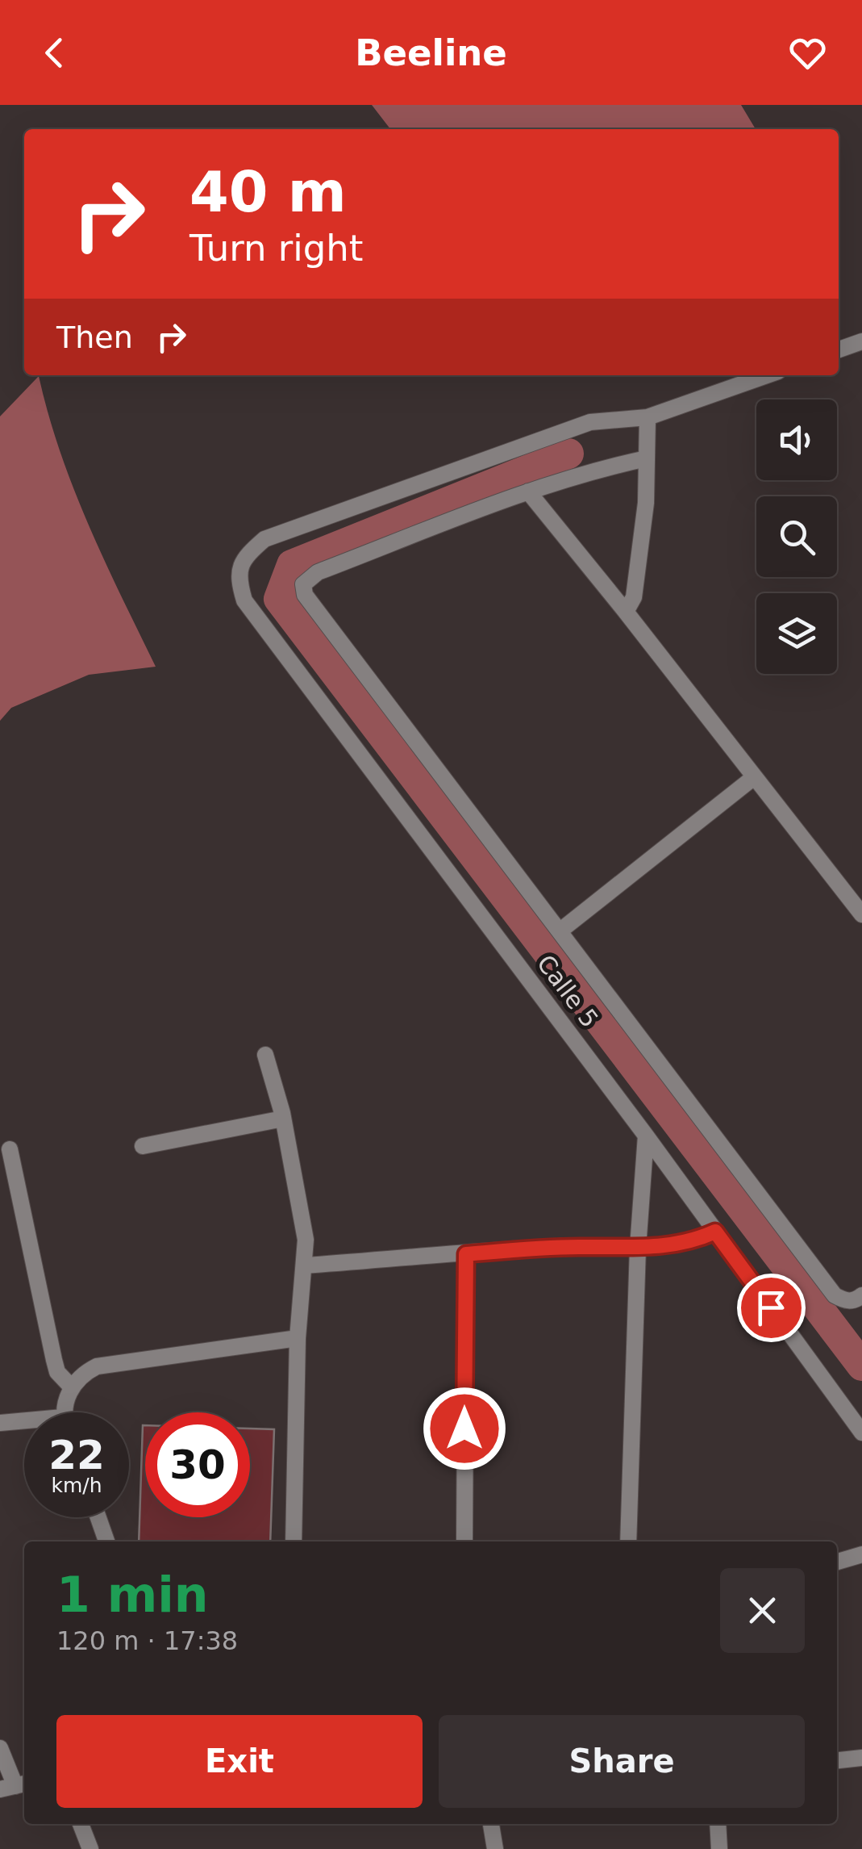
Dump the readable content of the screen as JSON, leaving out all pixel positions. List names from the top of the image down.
{
  "streets": {
    "street": ["Calle 5"]
  },
  "page": {
    "header": "Beeline",
    "turn": ["40 m", "Turn right"],
    "then": "Then",
    "speed": "22 km/h",
    "limit": "30",
    "heading": ["1 min", "120 m · 17:38"],
    "buttons": ["Exit", "Share"]
  }
}
